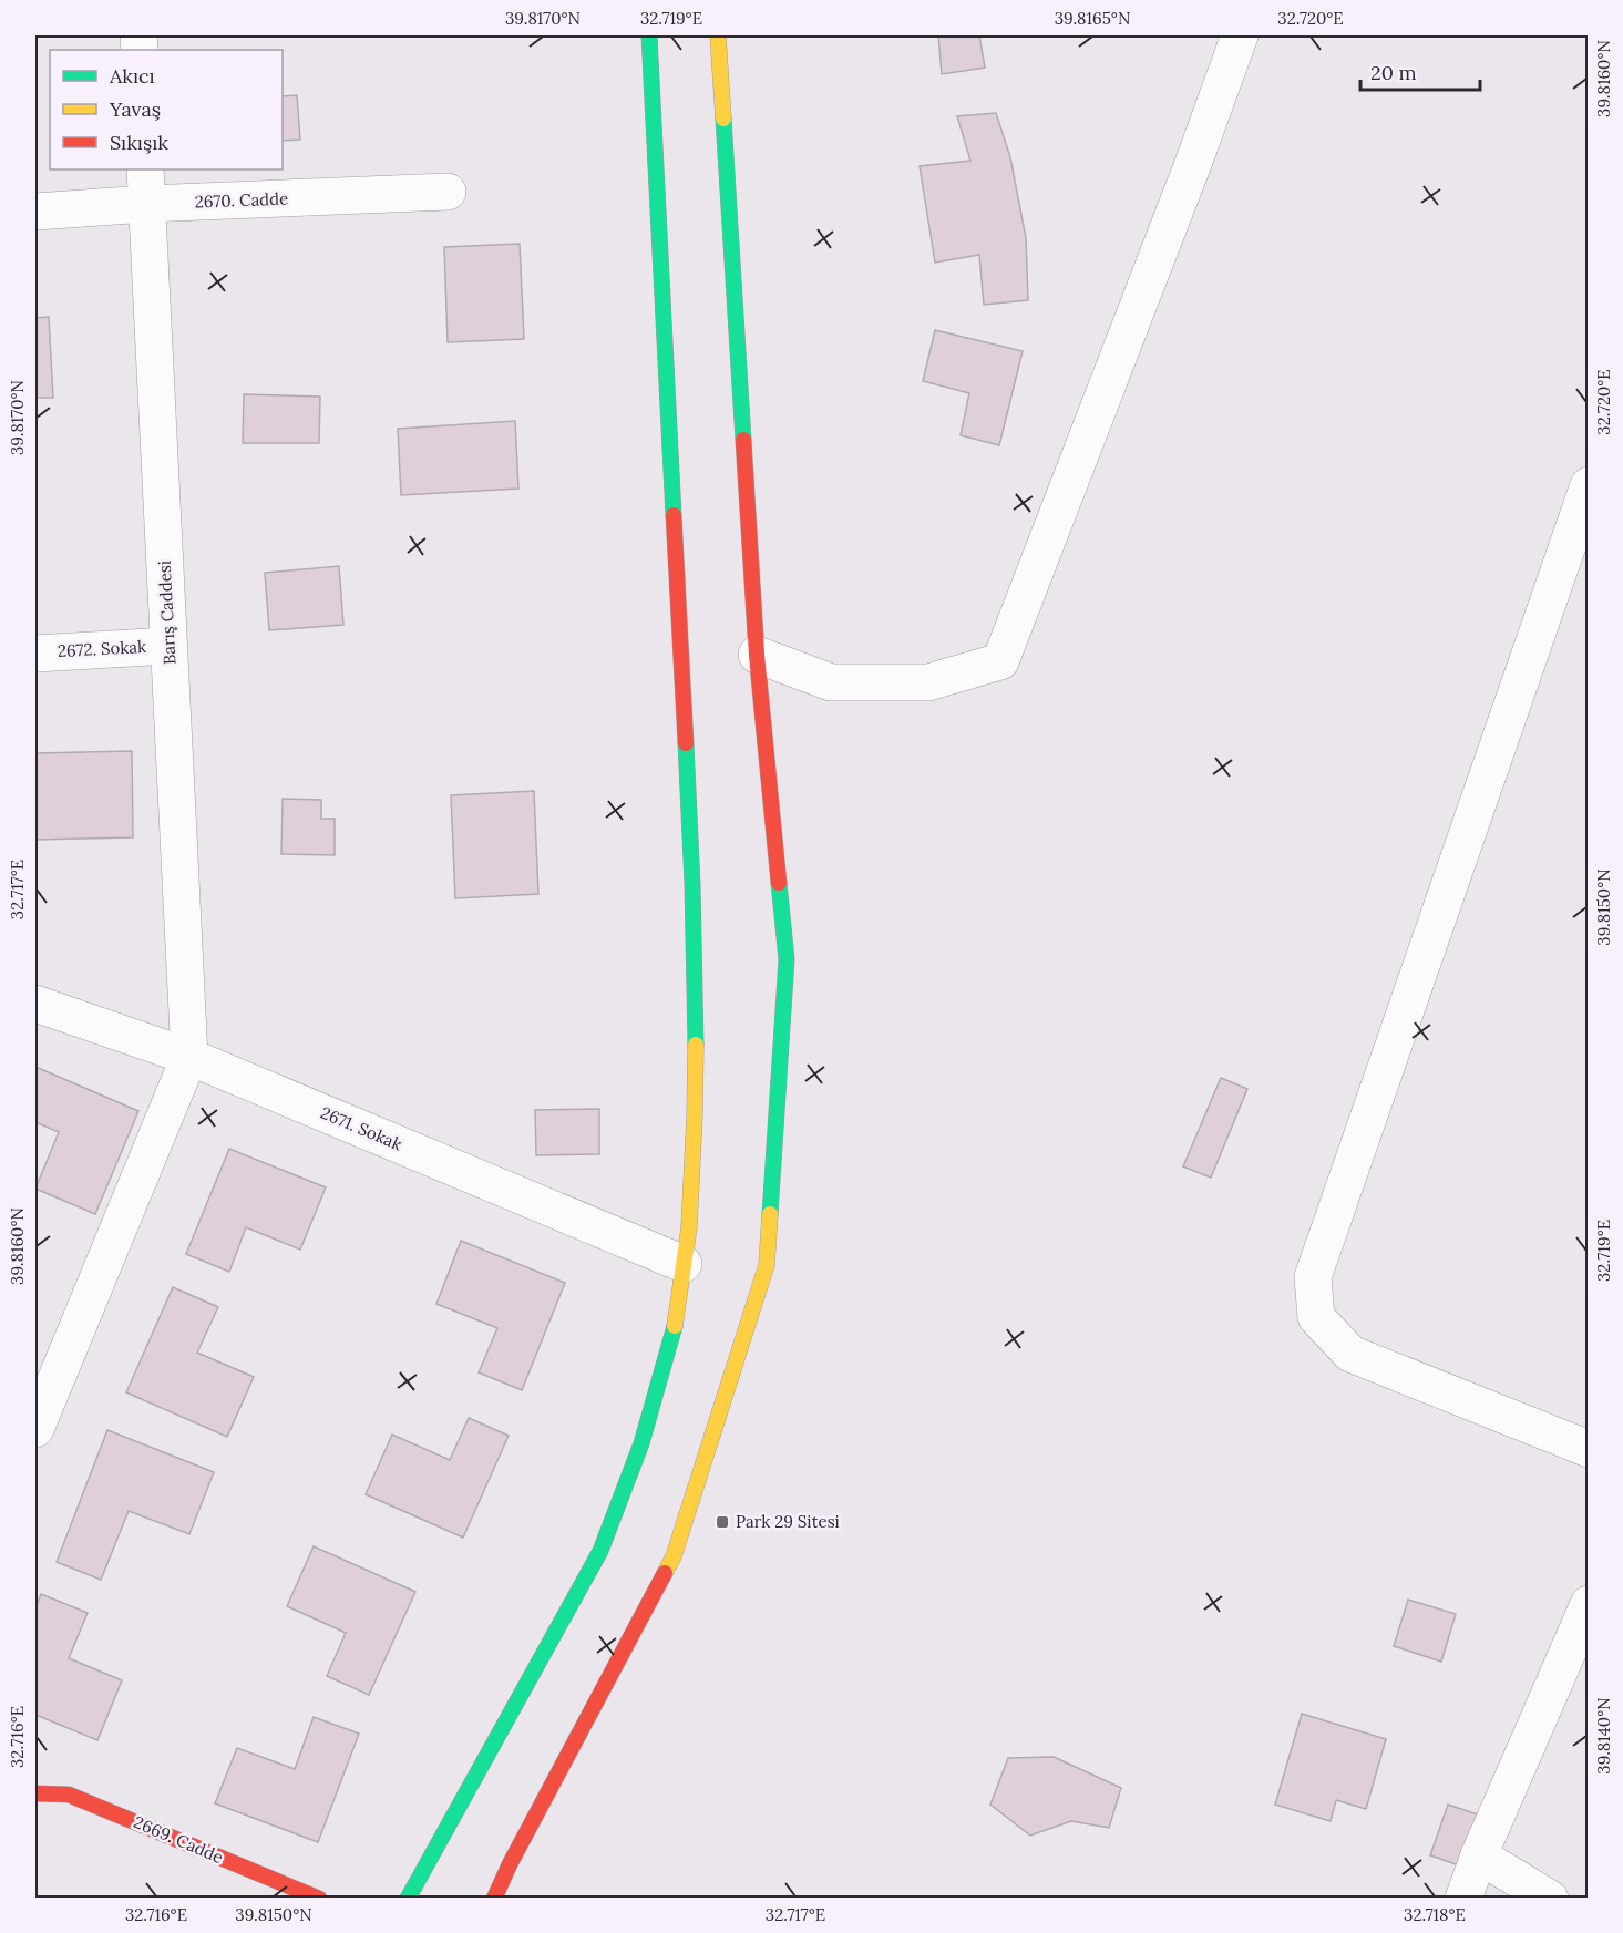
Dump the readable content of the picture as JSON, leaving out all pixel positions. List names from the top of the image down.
{
  "streets": {
    "main road": ["2669. Cadde"],
    "street": [
      "2670. Cadde",
      "Barış Caddesi",
      "2672. Sokak",
      "2671. Sokak"
    ]
  },
  "crossings": [
    ["2670. Cadde", "Barış Caddesi"],
    ["Barış Caddesi", "2672. Sokak"],
    ["Barış Caddesi", "2671. Sokak"]
  ],
  "places": {
    "transit": ["Park 29 Sitesi"]
  },
  "legend": ["Akıcı", "Yavaş", "Sıkışık"],
  "scale_bar": "20 m",
  "coordinates": [
    "39.8170°N",
    "32.719°E",
    "39.8165°N",
    "32.720°E",
    "39.8160°N",
    "32.717°E",
    "39.8150°N",
    "39.8140°N",
    "32.716°E",
    "32.718°E"
  ]
}
